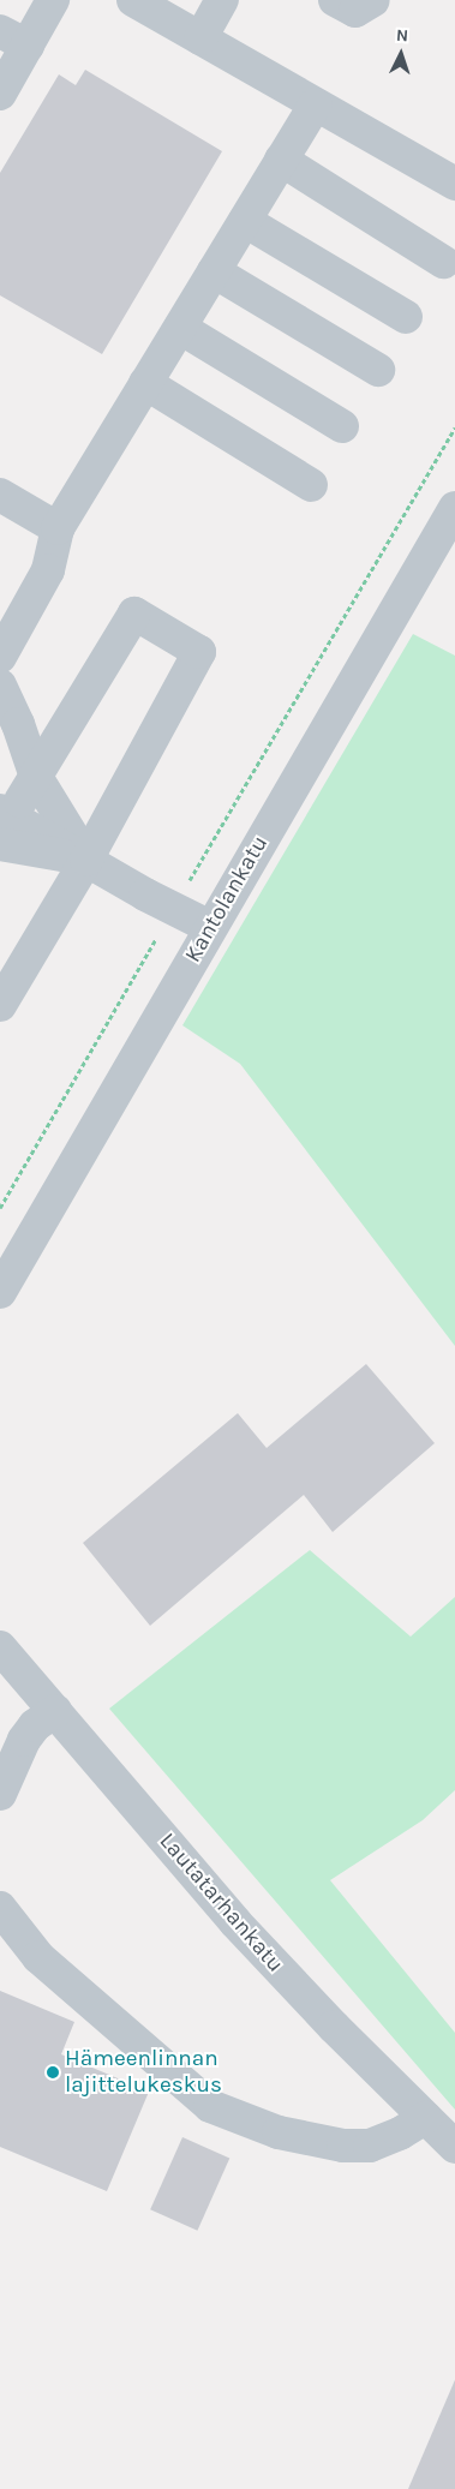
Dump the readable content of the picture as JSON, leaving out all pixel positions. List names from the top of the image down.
{
  "streets": {
    "street": ["Kantolankatu", "Lautatarhankatu"]
  },
  "places": ["Hämeenlinnan lajittelukeskus"],
  "north": "top"
}
